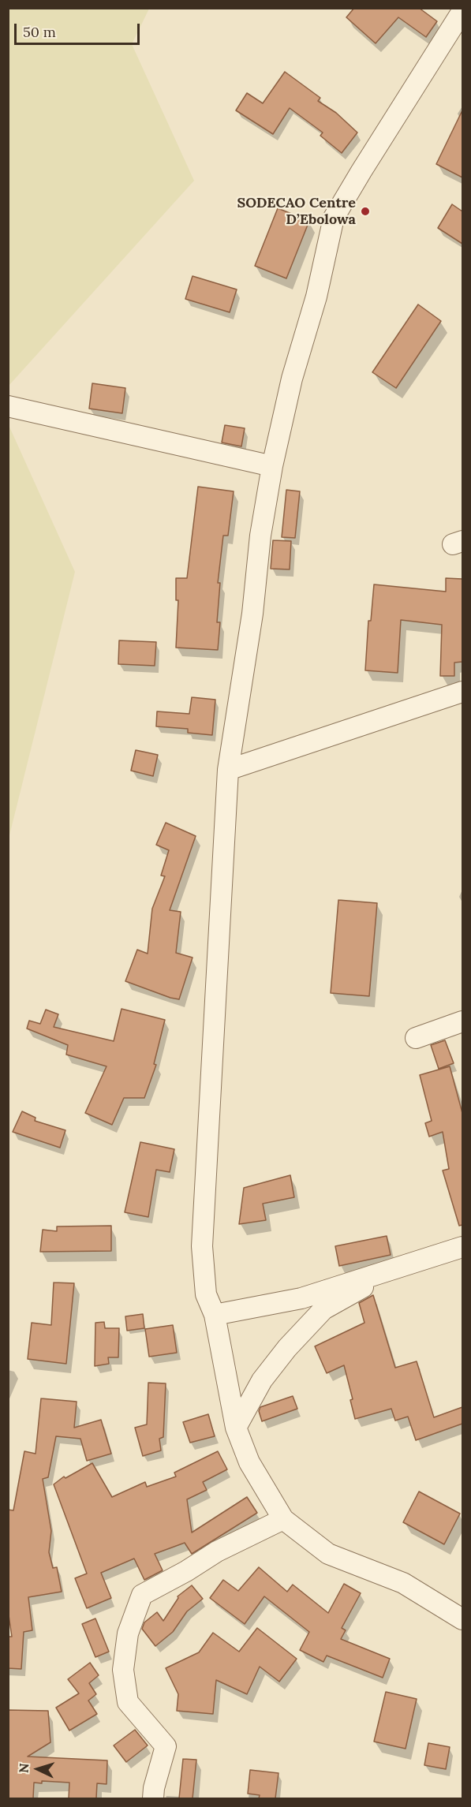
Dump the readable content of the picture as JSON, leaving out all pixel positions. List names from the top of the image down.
{
  "places": ["SODECAO Centre D’Ebolowa"],
  "scale_bar": "50 m",
  "north": "left"
}
